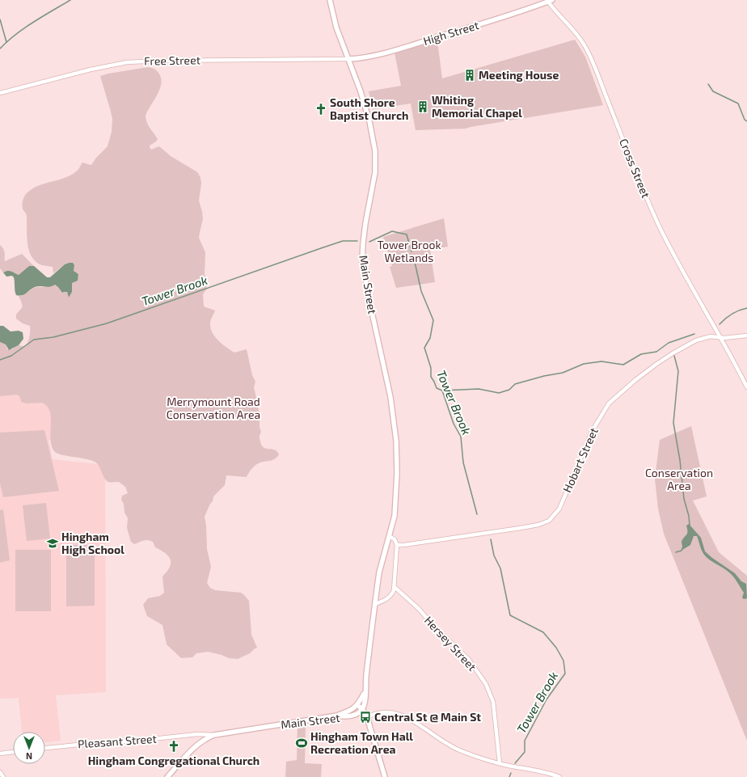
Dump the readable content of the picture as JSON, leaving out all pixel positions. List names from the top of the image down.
{
  "streets": {
    "main road": ["High Street", "Main Street"],
    "street": [
      "Free Street",
      "Cross Street",
      "Hobart Street",
      "Hersey Street",
      "Pleasant Street"
    ]
  },
  "crossings": [
    ["High Street", "Free Street"],
    ["High Street", "Cross Street"],
    ["High Street", "Main Street"],
    ["Free Street", "Main Street"],
    ["Cross Street", "Hobart Street"],
    ["Main Street", "Pleasant Street"]
  ],
  "water": ["Tower Brook"],
  "parks": ["Tower Brook Wetlands", "Merrymount Road Conservation Area", "Conservation Area"],
  "places": {
    "building": ["Meeting House", "Whiting Memorial Chapel"],
    "church": ["South Shore Baptist Church", "Hingham Congregational Church"],
    "school or university": ["Hingham High School"],
    "bus stop": ["Central St @ Main St"],
    "sports": ["Hingham Town Hall Recreation Area"]
  },
  "north": "bottom"
}
